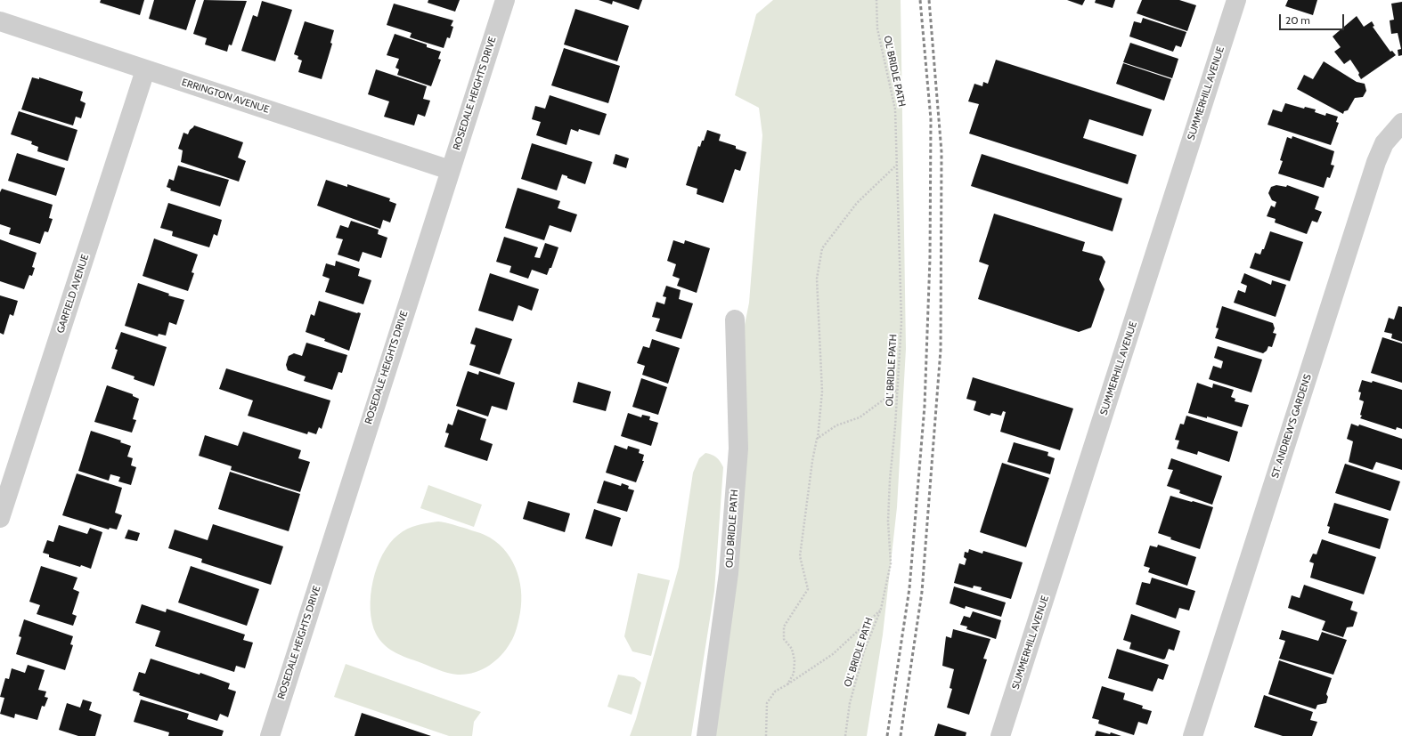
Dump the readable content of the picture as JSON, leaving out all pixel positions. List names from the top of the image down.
{
  "streets": {
    "street": [
      "ROSEDALE HEIGHTS DRIVE",
      "SUMMERHILL AVENUE",
      "ERRINGTON AVENUE",
      "GARFIELD AVENUE",
      "ST. ANDREW'S GARDENS",
      "OLD BRIDLE PATH"
    ],
    "path": ["OL' BRIDLE PATH"]
  },
  "crossings": [
    ["ROSEDALE HEIGHTS DRIVE", "ERRINGTON AVENUE"],
    ["ERRINGTON AVENUE", "GARFIELD AVENUE"]
  ],
  "scale_bar": "20 m"
}
